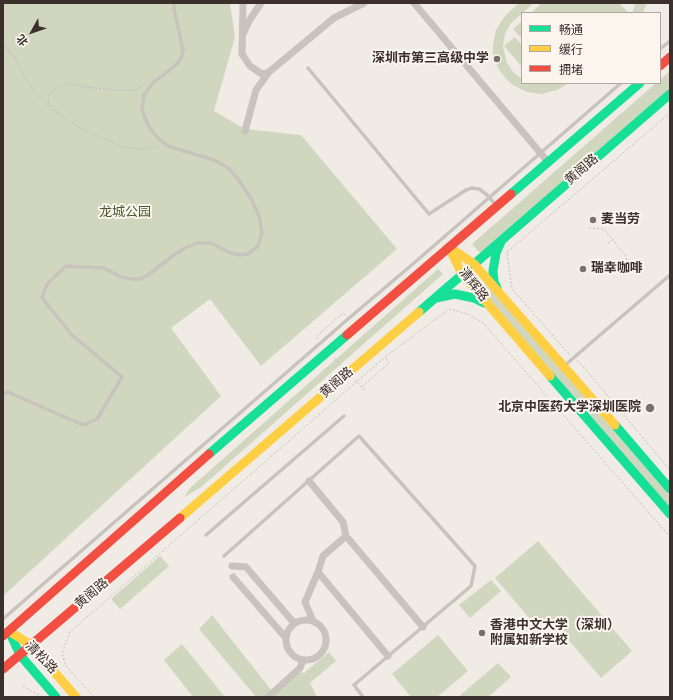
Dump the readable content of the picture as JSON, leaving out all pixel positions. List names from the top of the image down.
{
  "streets": {
    "main road": ["黄阁路", "清辉路", "清松路"]
  },
  "crossings": [
    ["黄阁路", "清辉路"],
    ["黄阁路", "清松路"]
  ],
  "parks": ["龙城公园"],
  "places": [
    "深圳市第三高级中学",
    "麦当劳",
    "瑞幸咖啡",
    "北京中医药大学深圳医院",
    "香港中文大学（深圳） 附属知新学校"
  ],
  "legend": ["畅通", "缓行", "拥堵"],
  "north": "bottom left"
}
